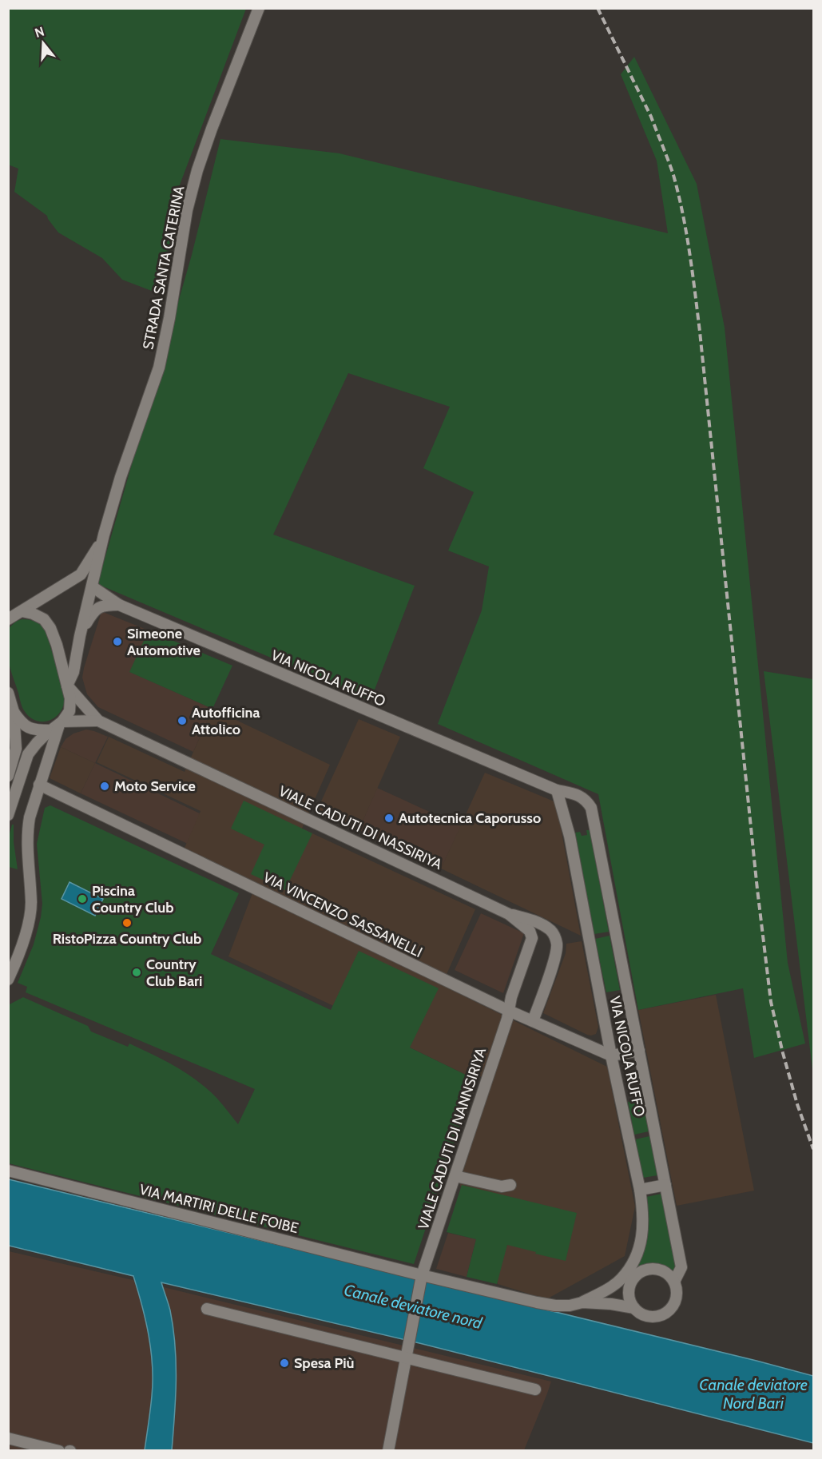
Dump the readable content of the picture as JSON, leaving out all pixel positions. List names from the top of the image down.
{
  "streets": {
    "street": [
      "STRADA SANTA CATERINA",
      "VIA NICOLA RUFFO",
      "VIALE CADUTI DI NASSIRIYA",
      "VIA VINCENZO SASSANELLI",
      "VIALE CADUTI DI NANNSIRIYA",
      "VIA MARTIRI DELLE FOIBE"
    ]
  },
  "crossings": [
    ["STRADA SANTA CATERINA", "VIA NICOLA RUFFO"],
    ["STRADA SANTA CATERINA", "VIA VINCENZO SASSANELLI"],
    ["VIA NICOLA RUFFO", "VIA VINCENZO SASSANELLI"],
    ["VIA NICOLA RUFFO", "VIA MARTIRI DELLE FOIBE"],
    ["VIALE CADUTI DI NASSIRIYA", "VIA VINCENZO SASSANELLI"],
    ["VIALE CADUTI DI NASSIRIYA", "VIALE CADUTI DI NANNSIRIYA"],
    ["VIA VINCENZO SASSANELLI", "VIALE CADUTI DI NANNSIRIYA"],
    ["VIALE CADUTI DI NANNSIRIYA", "VIA MARTIRI DELLE FOIBE"]
  ],
  "water": ["Canale deviatore nord", "Canale deviatore Nord Bari"],
  "places": [
    "Simeone Automotive",
    "Autofficina Attolico",
    "Moto Service",
    "Autotecnica Caporusso",
    "Piscina Country Club",
    "RistoPizza Country Club",
    "Country Club Bari",
    "Spesa Più"
  ],
  "north": "top"
}
